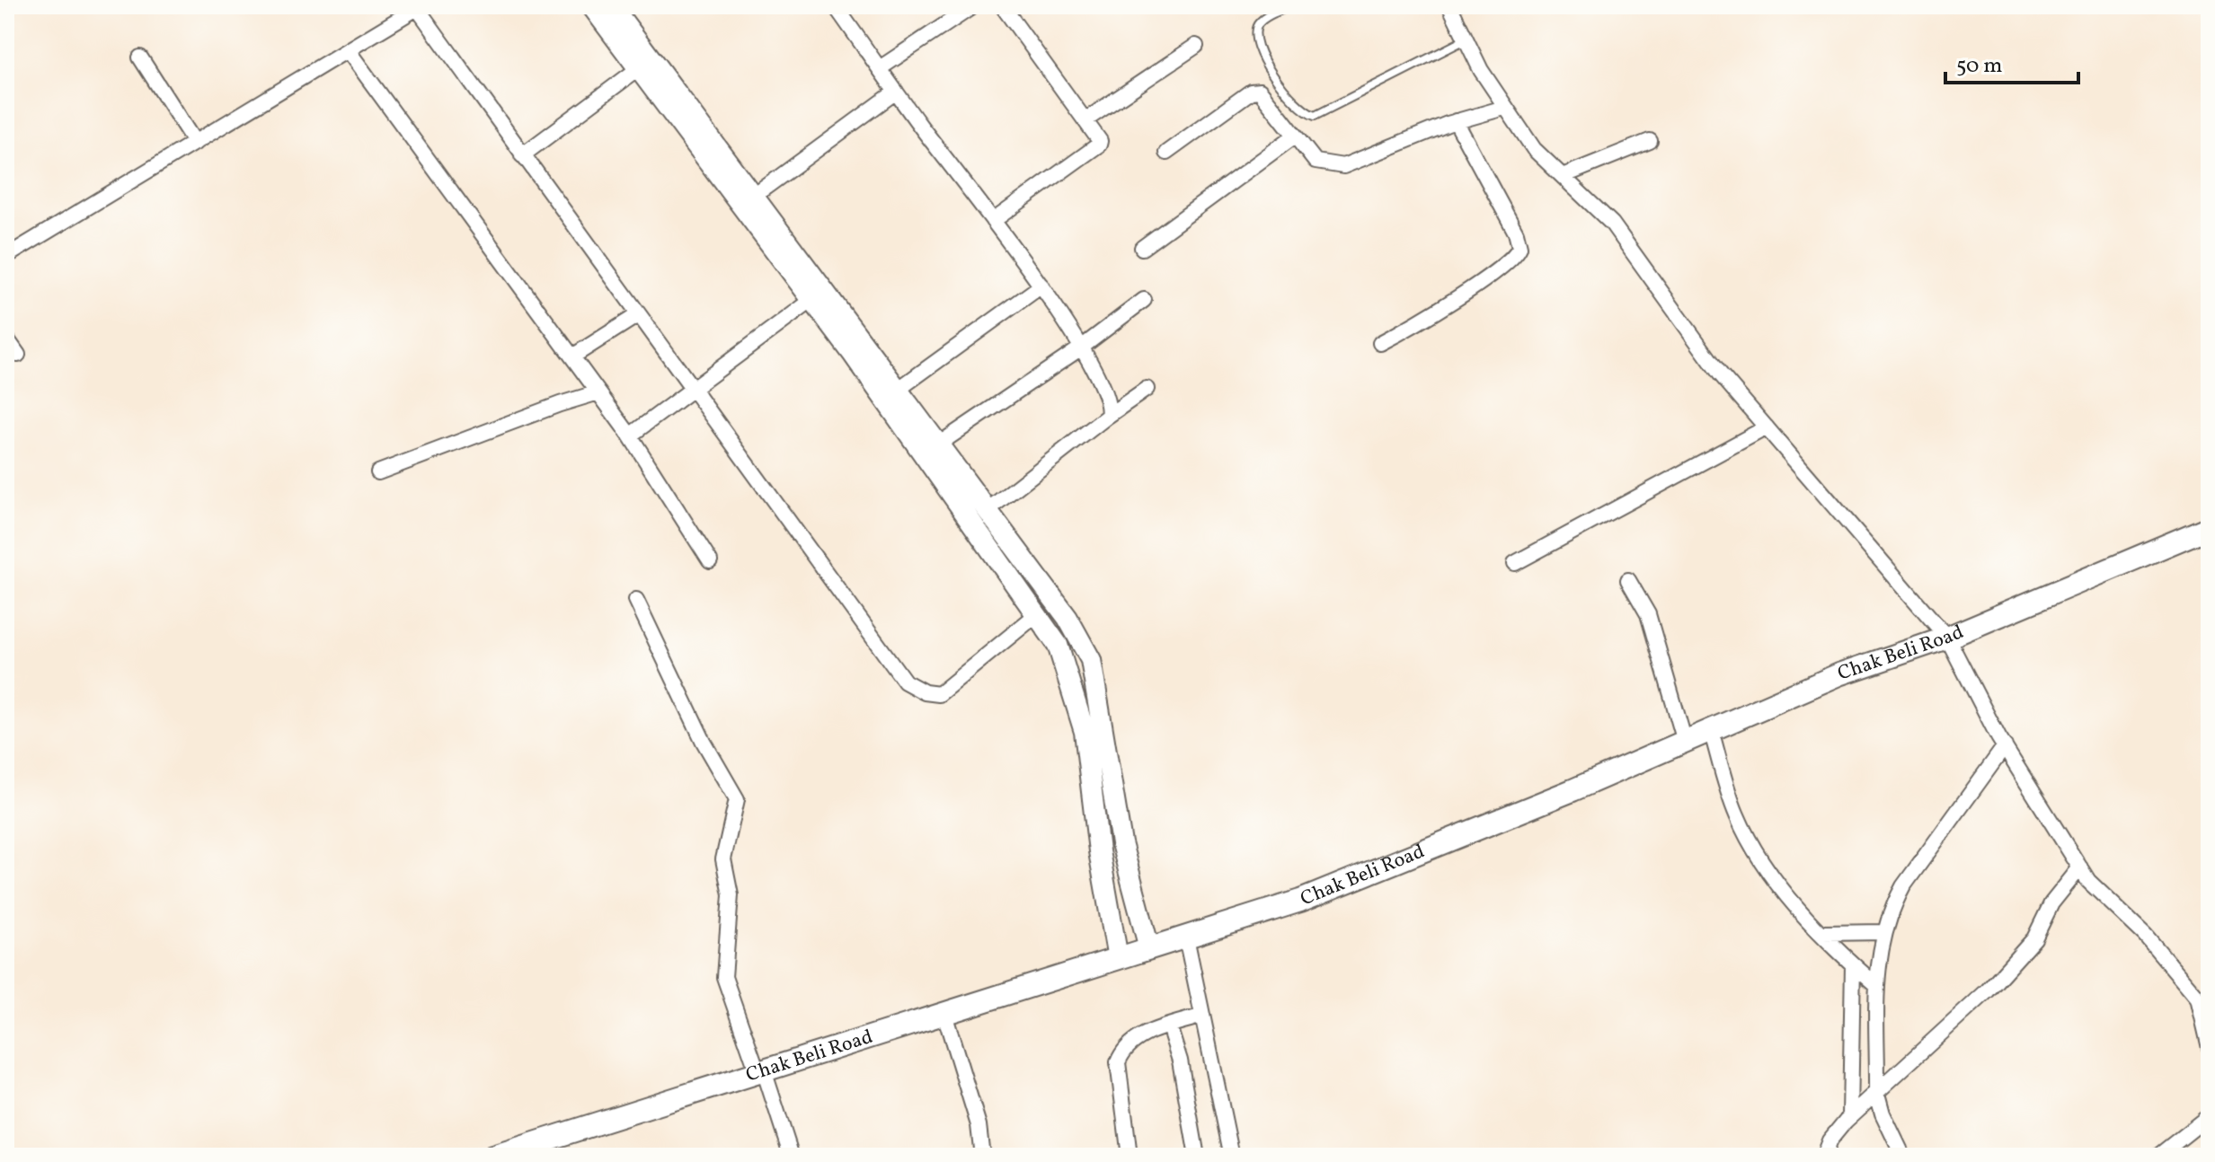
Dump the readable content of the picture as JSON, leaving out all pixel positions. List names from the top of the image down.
{
  "streets": {
    "main road": ["Chak Beli Road"]
  },
  "scale_bar": "50 m"
}
